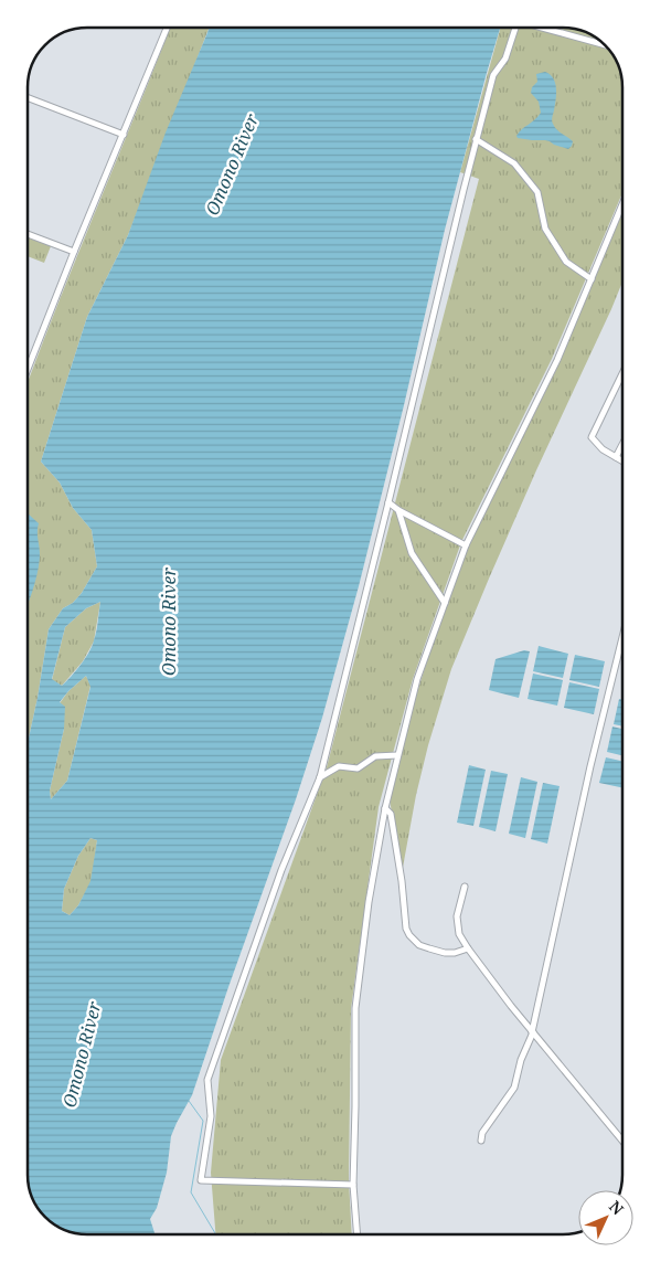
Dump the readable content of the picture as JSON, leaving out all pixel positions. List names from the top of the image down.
{
  "water": ["Omono River"],
  "north": "top right"
}
